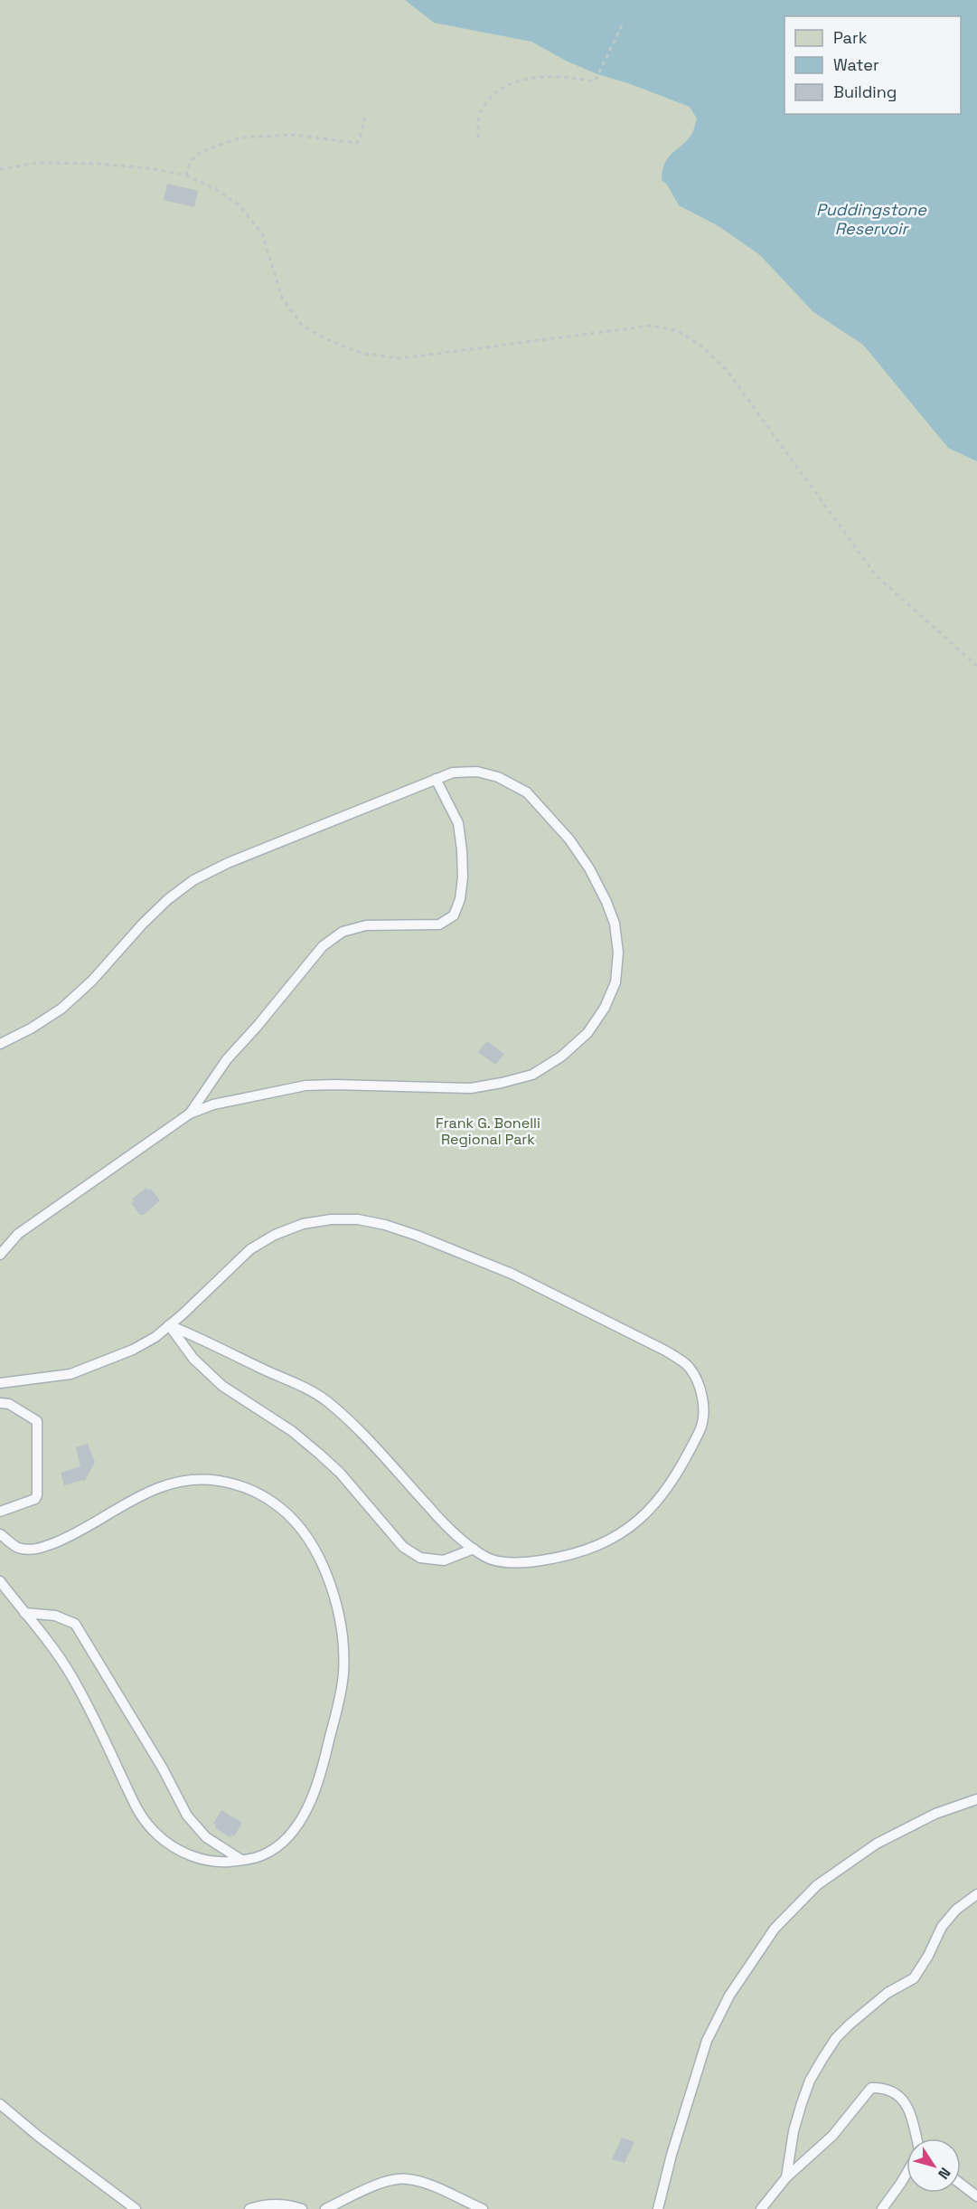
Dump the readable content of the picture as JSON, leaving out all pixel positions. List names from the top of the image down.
{
  "water": ["Puddingstone Reservoir"],
  "parks": ["Frank G. Bonelli Regional Park"],
  "legend": ["Park", "Water", "Building"],
  "north": "bottom right"
}
